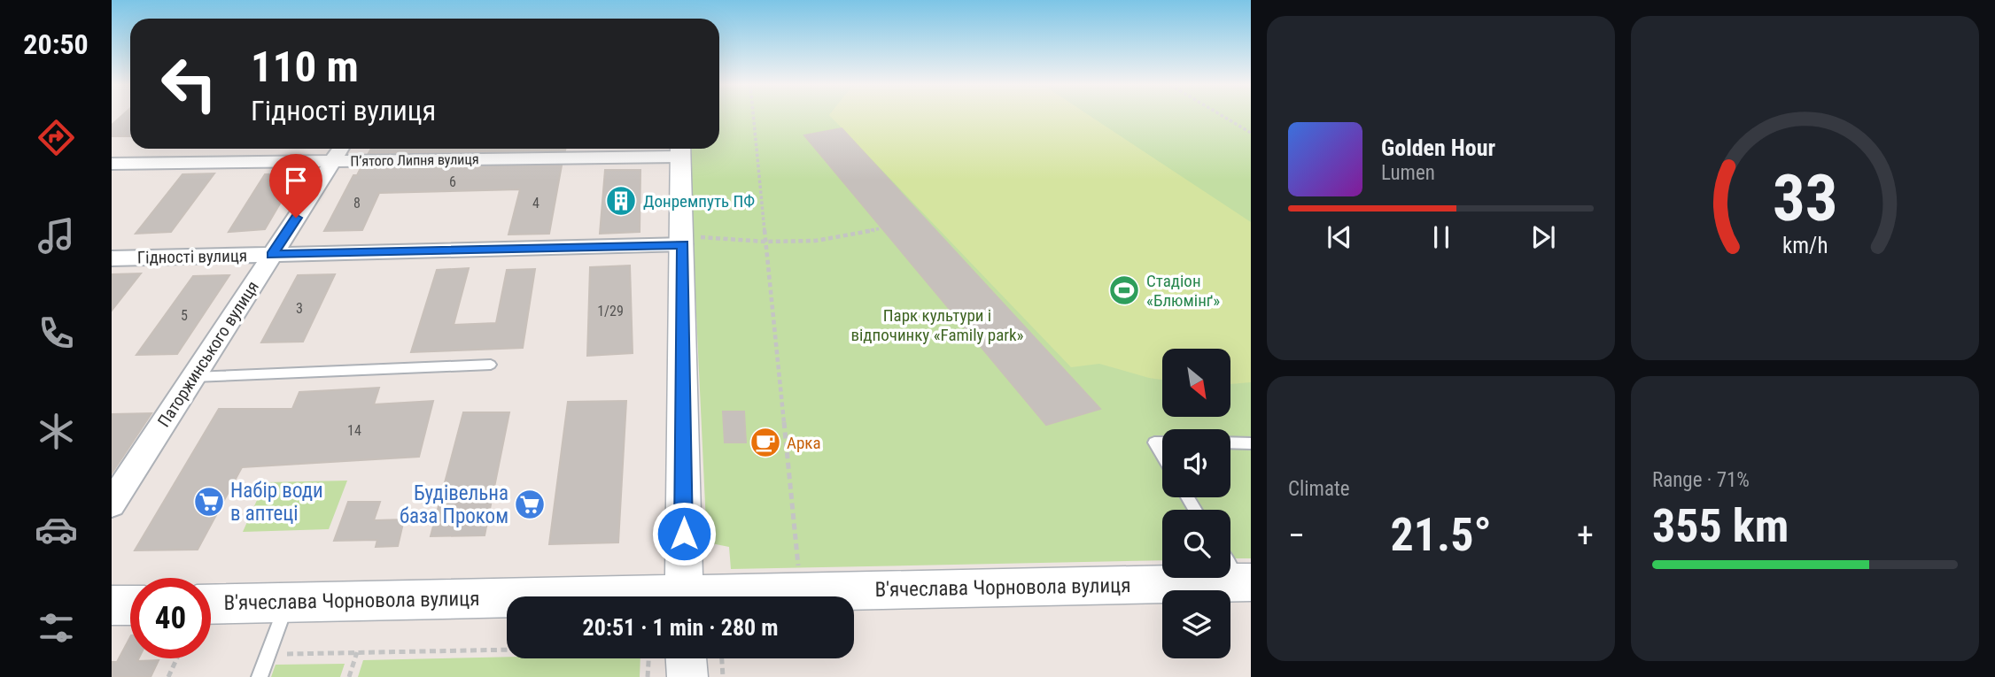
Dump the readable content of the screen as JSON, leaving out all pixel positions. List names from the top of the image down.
{
  "streets": {
    "street": [
      "П’ятого Липня вулиця",
      "Гідності вулиця",
      "Паторжинського вулиця",
      "В'ячеслава Чорновола вулиця"
    ]
  },
  "crossings": [
    ["П’ятого Липня вулиця", "Паторжинського вулиця"],
    ["Гідності вулиця", "Паторжинського вулиця"]
  ],
  "parks": ["Парк культури і відпочинку «Family park»"],
  "places": {
    "building": ["Донремпуть ПФ"],
    "sports": ["Стадіон «Блюмінґ»"],
    "cafe": ["Арка"],
    "supermarket": ["Набір води в аптеці", "Будівельна база Проком"]
  },
  "house_numbers": [
    "6",
    "8",
    "4",
    "3",
    "1/29",
    "5",
    "14"
  ],
  "north": "bottom right",
  "page": {
    "tabs": "20:50",
    "turn": ["110 m", "Гідності вулиця"],
    "song": ["Golden Hour", "Lumen"],
    "tile": [
      "Climate",
      ["Range · 71%", "355 km"]
    ],
    "heat": ["−", "21.5°", "+"],
    "limit": "40",
    "trip": "20:51 · 1 min · 280 m",
    "gauge": ["33", "km/h"]
  }
}
